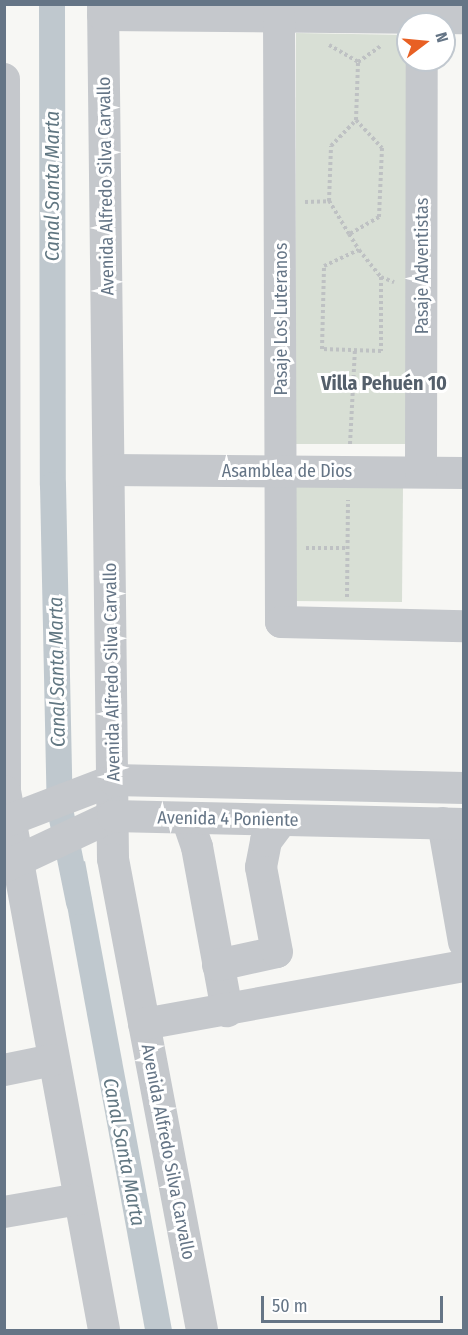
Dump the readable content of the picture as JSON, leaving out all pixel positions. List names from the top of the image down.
{
  "streets": {
    "street": [
      "Avenida Alfredo Silva Carvallo",
      "Pasaje Adventistas",
      "Pasaje Los Luteranos",
      "Asamblea de Dios",
      "Avenida 4 Poniente"
    ]
  },
  "crossings": [
    ["Avenida Alfredo Silva Carvallo", "Asamblea de Dios"],
    ["Avenida Alfredo Silva Carvallo", "Avenida 4 Poniente"],
    ["Pasaje Adventistas", "Asamblea de Dios"],
    ["Pasaje Los Luteranos", "Asamblea de Dios"]
  ],
  "districts": ["Villa Pehuén 10"],
  "water": ["Canal Santa Marta"],
  "scale_bar": "50 m",
  "north": "right"
}
